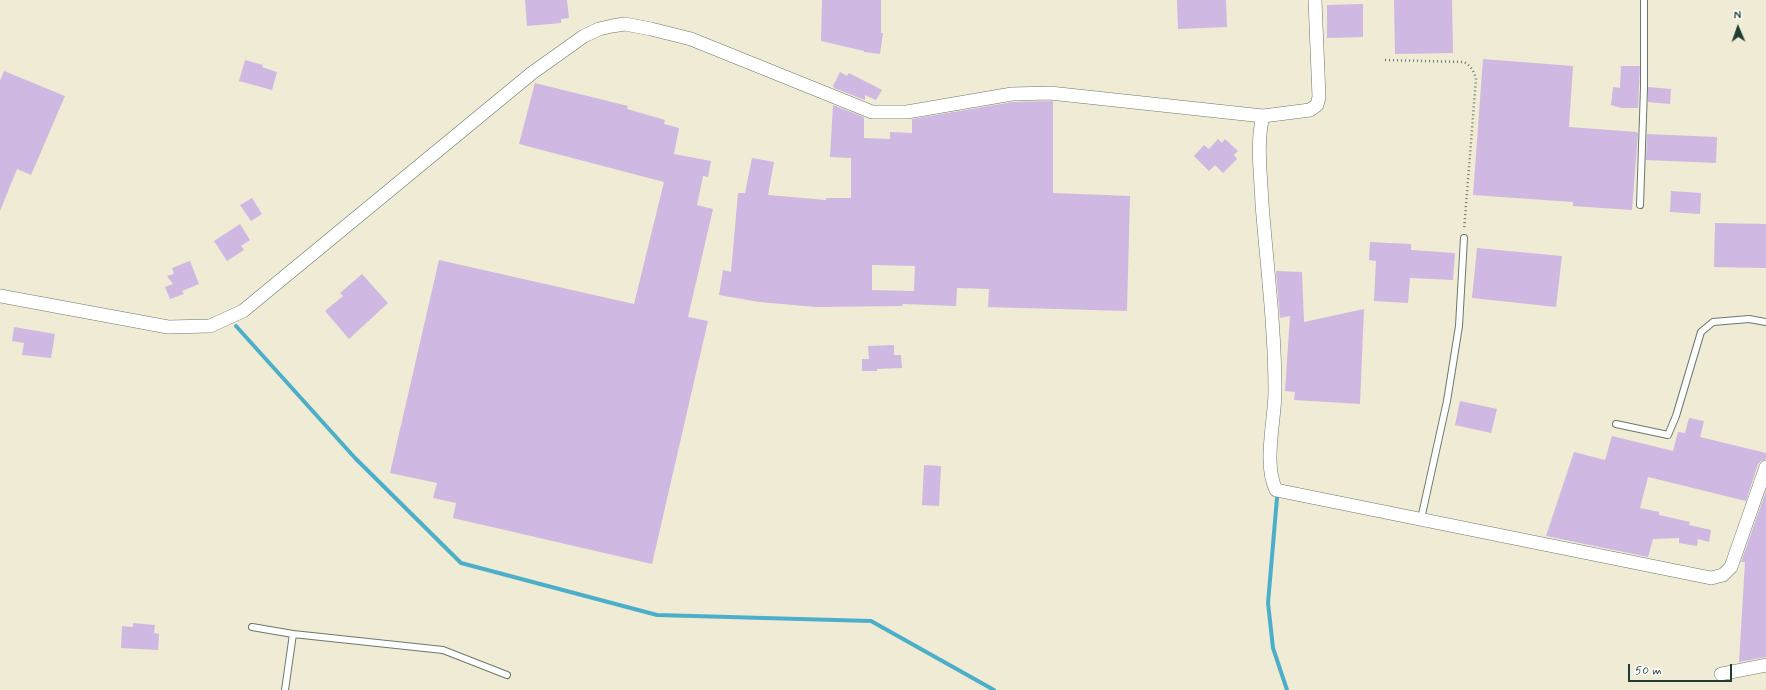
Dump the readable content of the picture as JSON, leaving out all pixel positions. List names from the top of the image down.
{
  "scale_bar": "50 m",
  "north": "top"
}
